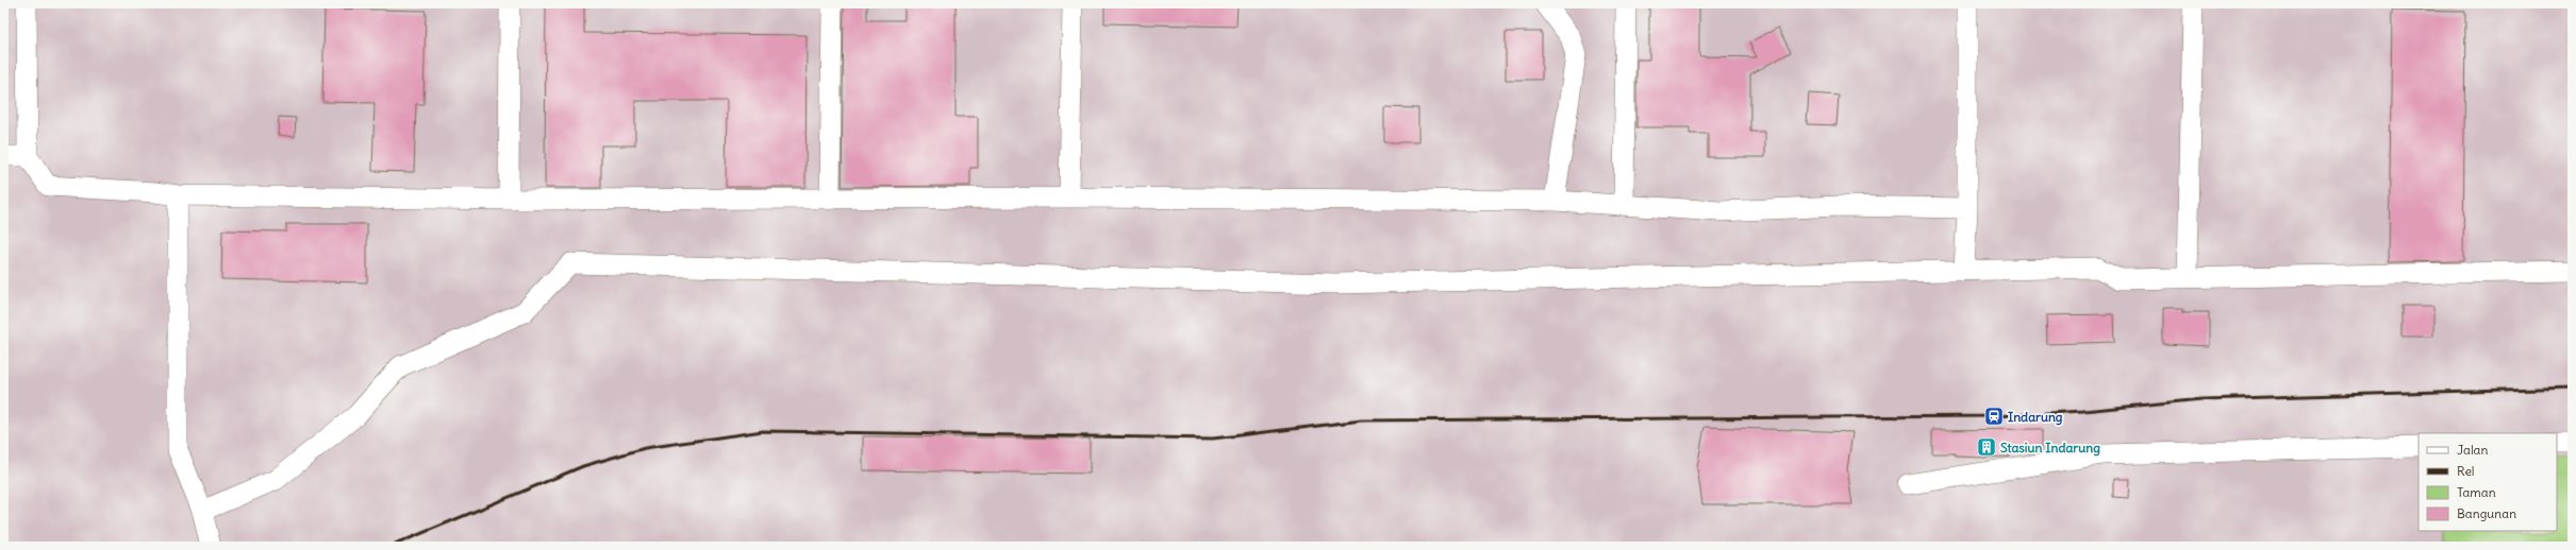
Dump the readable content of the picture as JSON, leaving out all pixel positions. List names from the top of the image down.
{
  "places": {
    "station": ["Indarung"],
    "building": ["Stasiun Indarung"]
  },
  "legend": [
    "Jalan",
    "Rel",
    "Taman",
    "Bangunan"
  ]
}
